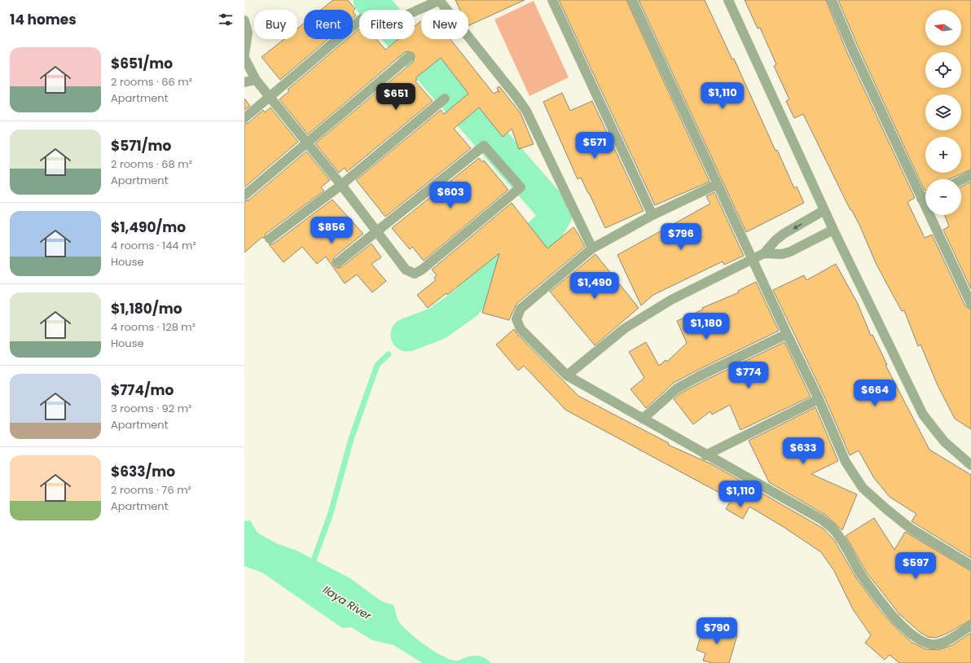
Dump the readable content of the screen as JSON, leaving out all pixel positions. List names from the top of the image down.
{
  "water": ["Ilaya River"],
  "north": "left",
  "page": {
    "heading": "14 homes",
    "map_buttons": ["+", "−"],
    "chip": [
      "Buy",
      "Rent",
      "Filters",
      "New"
    ],
    "list": [
      {
        "name": "$651/mo",
        "note": "2 rooms · 66 m² · Apartment"
      },
      {
        "name": "$571/mo",
        "note": "2 rooms · 68 m² · Apartment"
      },
      {
        "name": "$1,490/mo",
        "note": "4 rooms · 144 m² · House"
      },
      {
        "name": "$1,180/mo",
        "note": "4 rooms · 128 m² · House"
      },
      {
        "name": "$774/mo",
        "note": "3 rooms · 92 m² · Apartment"
      },
      {
        "name": "$633/mo",
        "note": "2 rooms · 76 m² · Apartment"
      }
    ],
    "price": [
      "$1,110",
      "$651",
      "$571",
      "$603",
      "$856",
      "$796",
      "$1,490",
      "$1,180",
      "$774",
      "$664",
      "$633",
      "$1,110",
      "$597",
      "$790"
    ]
  }
}
